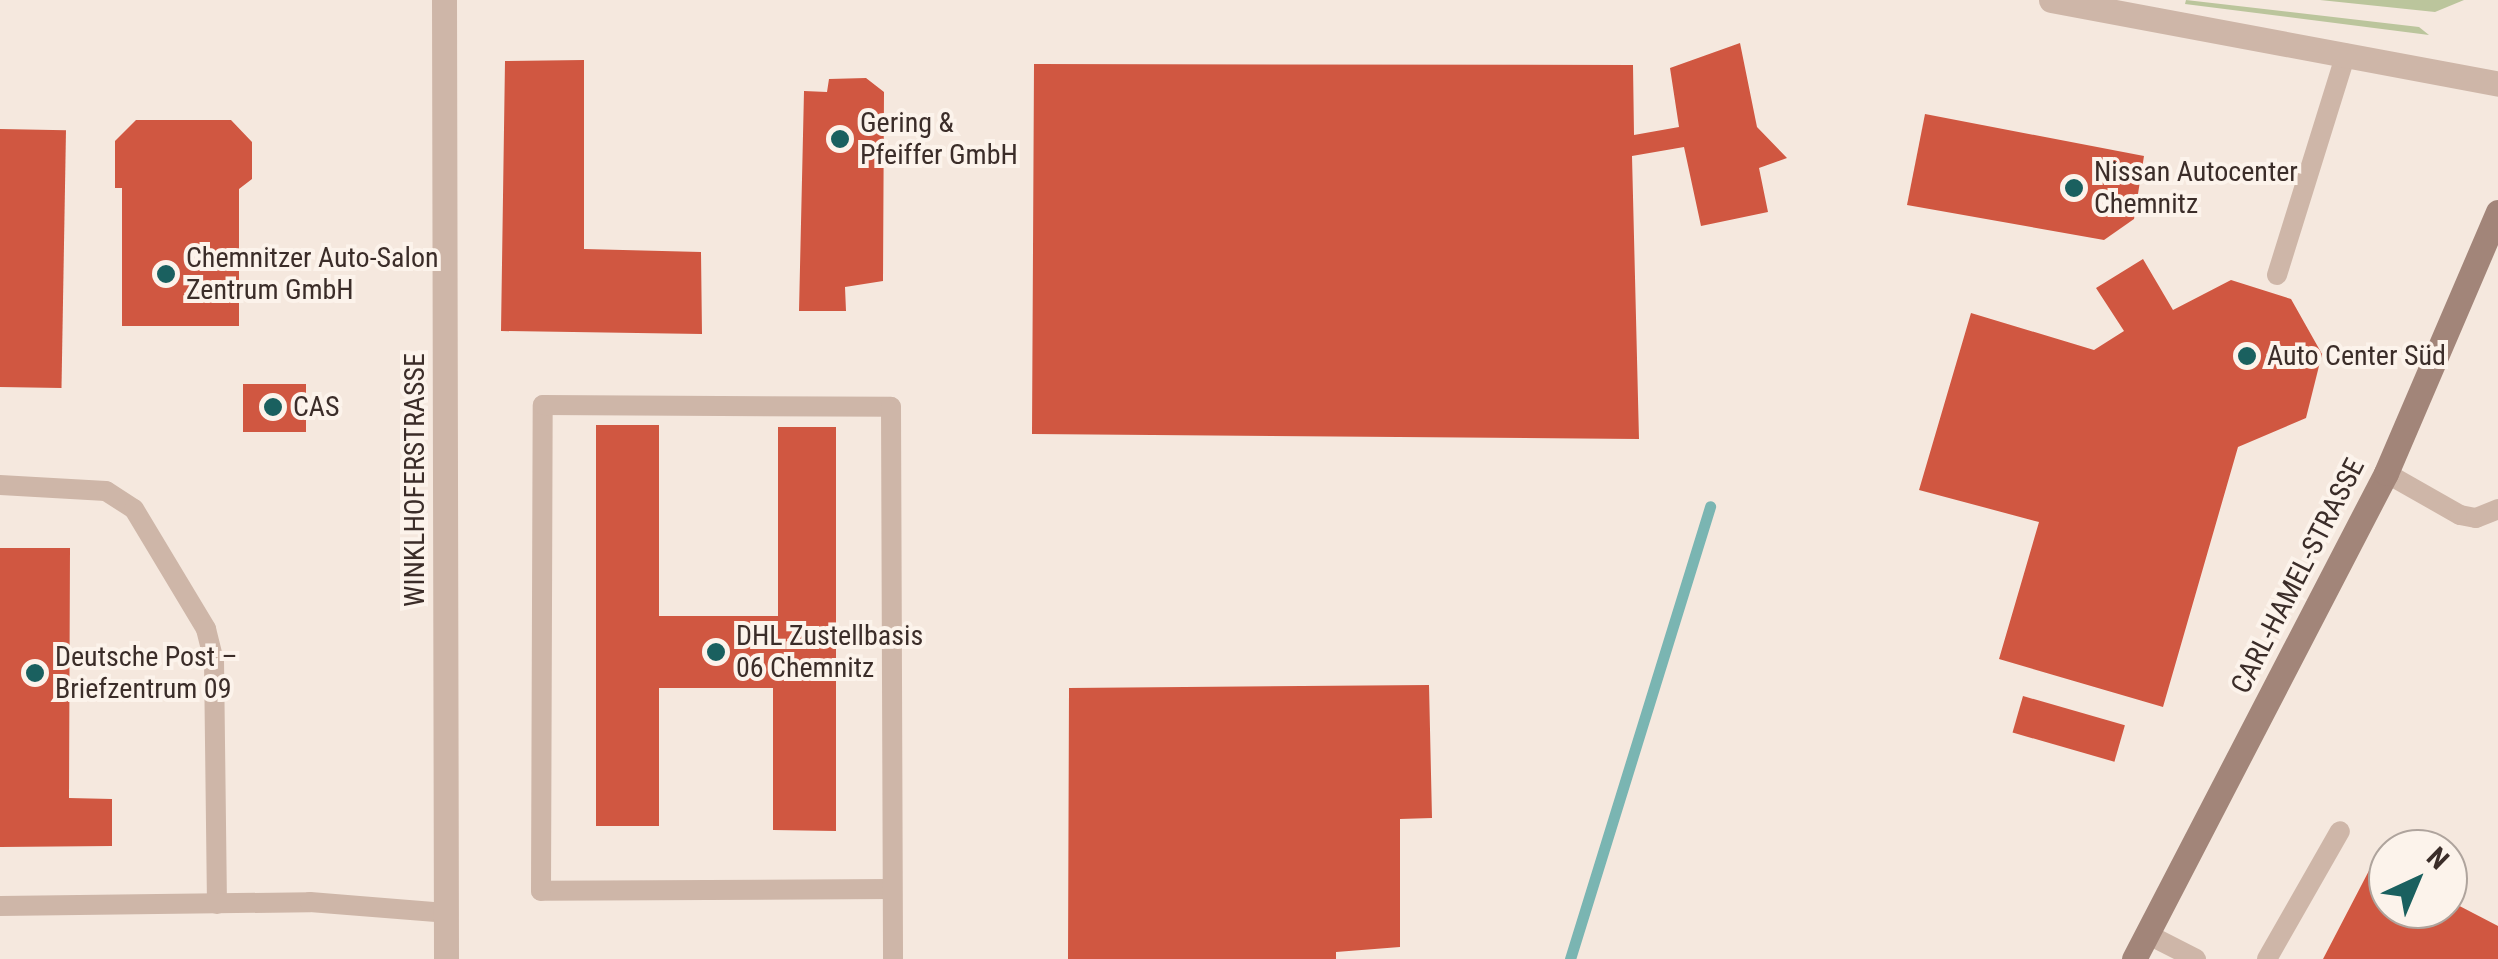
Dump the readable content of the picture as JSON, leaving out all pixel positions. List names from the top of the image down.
{
  "streets": {
    "main road": ["CARL-HAMEL-STRASSE"],
    "street": ["WINKLHOFERSTRASSE"]
  },
  "places": [
    "Gering & Pfeiffer GmbH",
    "Nissan Autocenter Chemnitz",
    "Chemnitzer Auto-Salon Zentrum GmbH",
    "Auto Center Süd",
    "CAS",
    "DHL Zustellbasis 06 Chemnitz",
    "Deutsche Post – Briefzentrum 09"
  ],
  "north": "top right"
}
